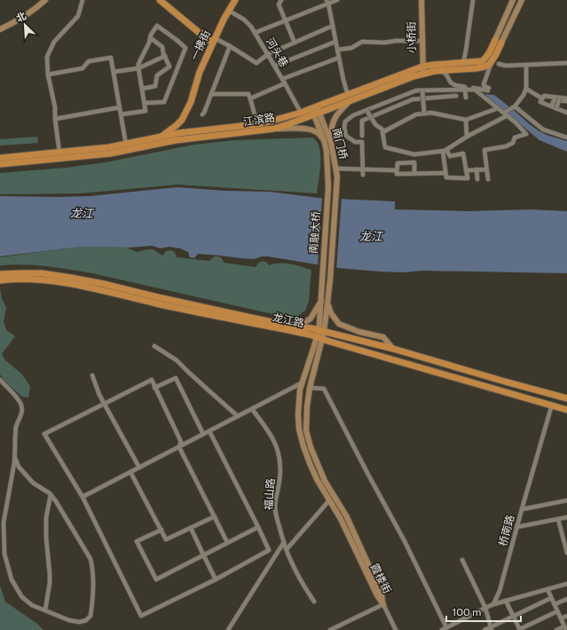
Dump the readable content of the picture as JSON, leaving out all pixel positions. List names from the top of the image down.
{
  "streets": {
    "main road": ["一拂街", "江滨路", "龙江路"],
    "street": [
      "小桥街",
      "河头巷",
      "南门桥",
      "南融大桥",
      "福山路",
      "桥南路",
      "霞楼街"
    ]
  },
  "crossings": [
    ["小桥街", "江滨路"],
    ["一拂街", "河头巷"],
    ["一拂街", "江滨路"],
    ["河头巷", "江滨路"],
    ["江滨路", "南门桥"],
    ["南门桥", "南融大桥"],
    ["龙江路", "桥南路"],
    ["龙江路", "霞楼街"]
  ],
  "water": ["龙江"],
  "scale_bar": "100 m",
  "north": "top left"
}
